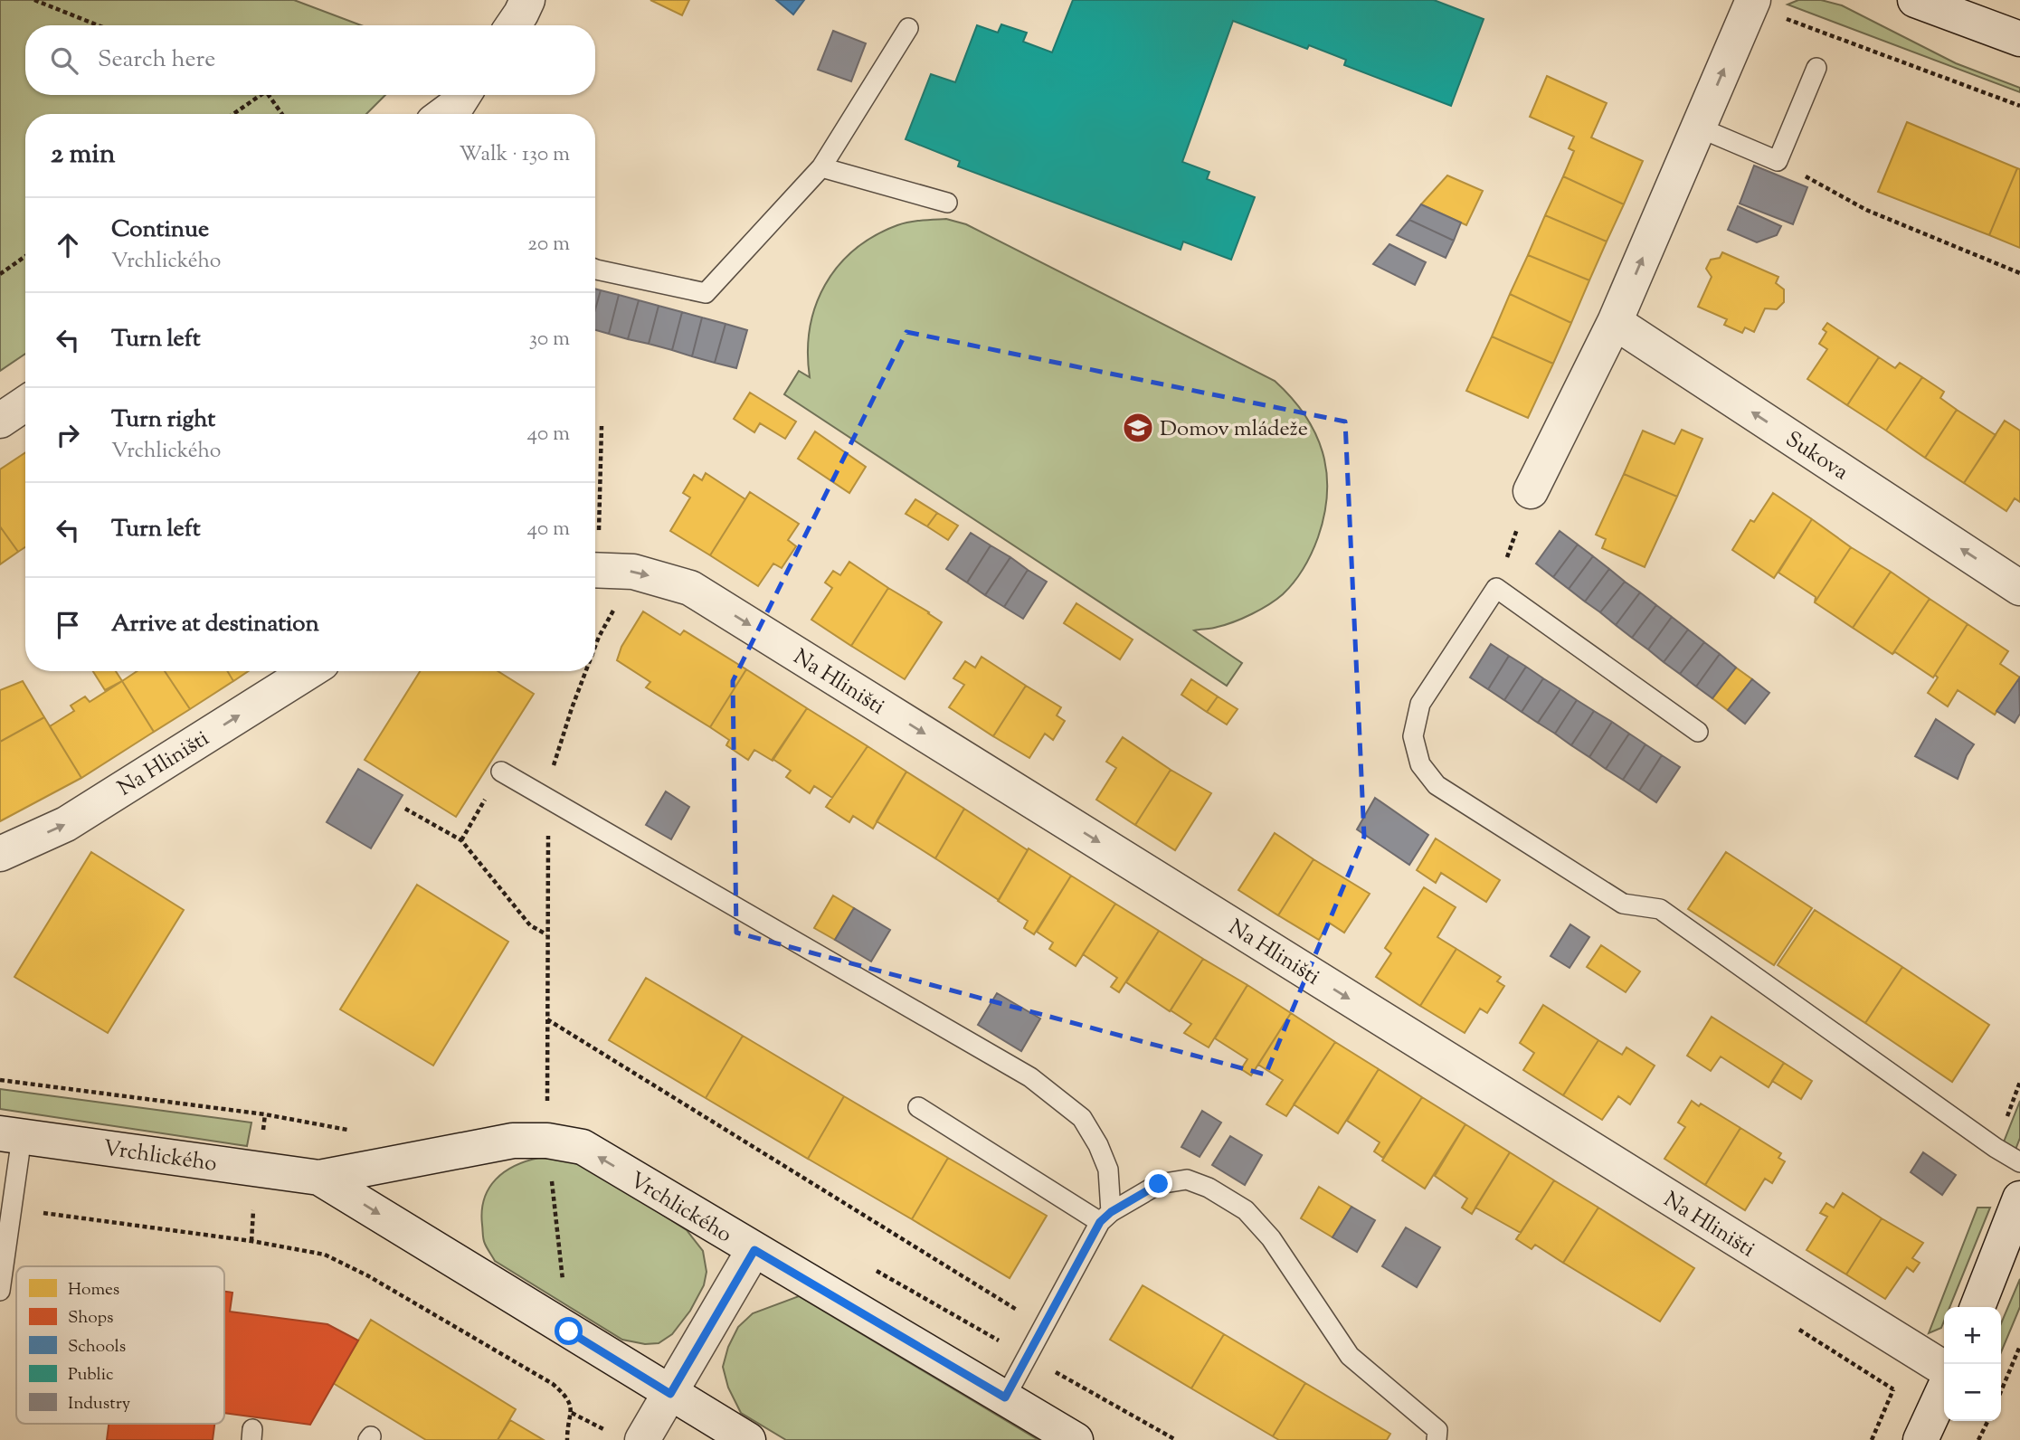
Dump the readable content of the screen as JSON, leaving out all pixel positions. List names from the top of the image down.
{
  "streets": {
    "street": ["Sukova", "Na Hliništi", "Vrchlického"]
  },
  "one_way": ["Sukova", "Na Hliništi"],
  "places": {
    "school or university": ["Domov mládeže"]
  },
  "legend": [
    "Homes",
    "Shops",
    "Schools",
    "Public",
    "Industry"
  ],
  "page": {
    "search": "Search here",
    "heading": ["2 min", "Walk · 130 m"],
    "list": [
      ["Continue", "Vrchlického", "20 m"],
      ["Turn left", "30 m"],
      ["Turn right", "Vrchlického", "40 m"],
      ["Turn left", "40 m"],
      "Arrive at destination"
    ],
    "map_buttons": ["+", "−"]
  }
}
